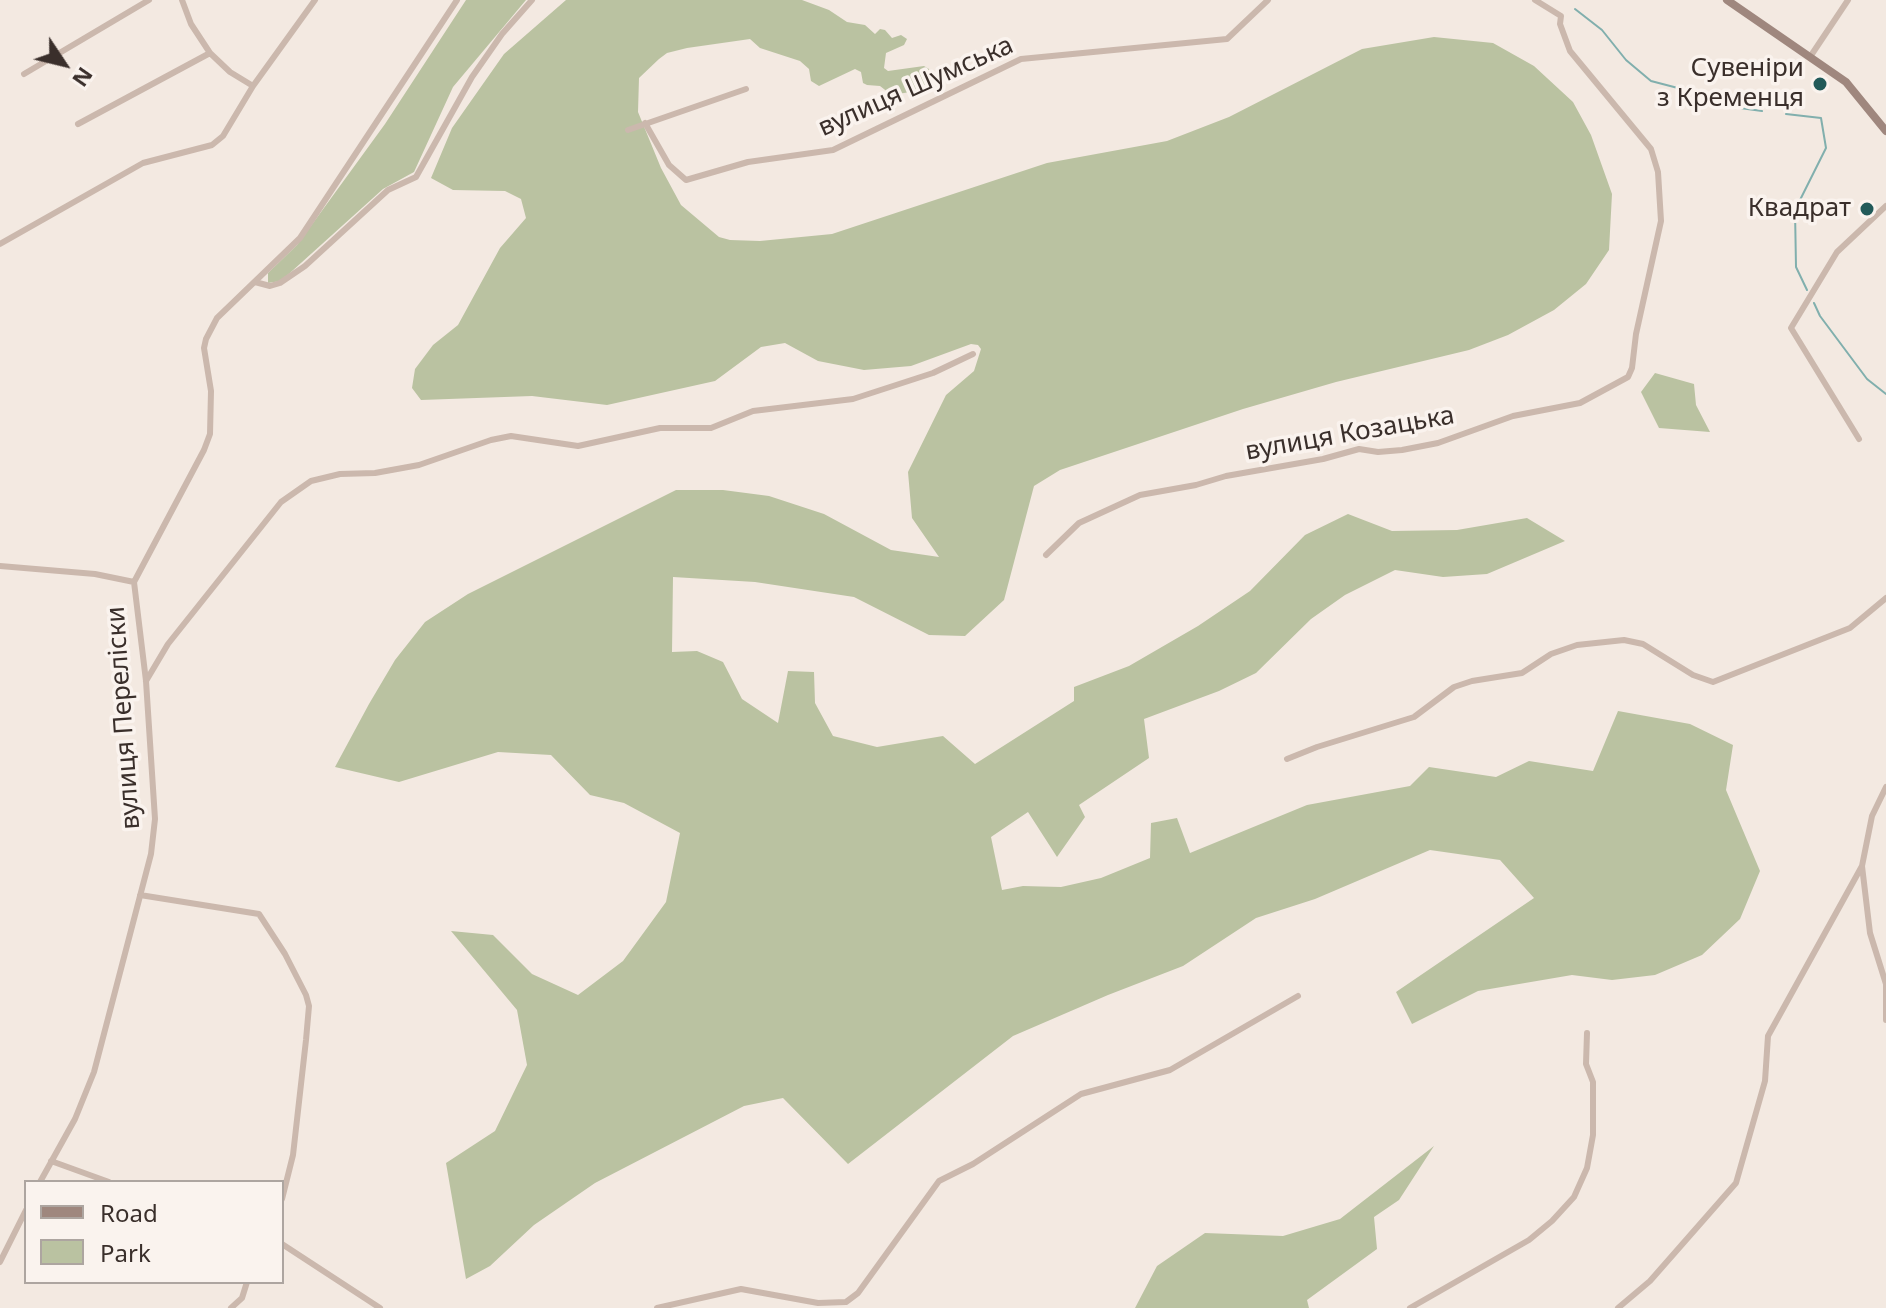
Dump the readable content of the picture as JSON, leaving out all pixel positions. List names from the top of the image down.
{
  "streets": {
    "street": ["вулиця Шумська", "вулиця Козацька", "вулиця Переліски"]
  },
  "places": ["Сувеніри з Кременця", "Квадрат"],
  "legend": ["Road", "Park"],
  "north": "bottom right"
}
